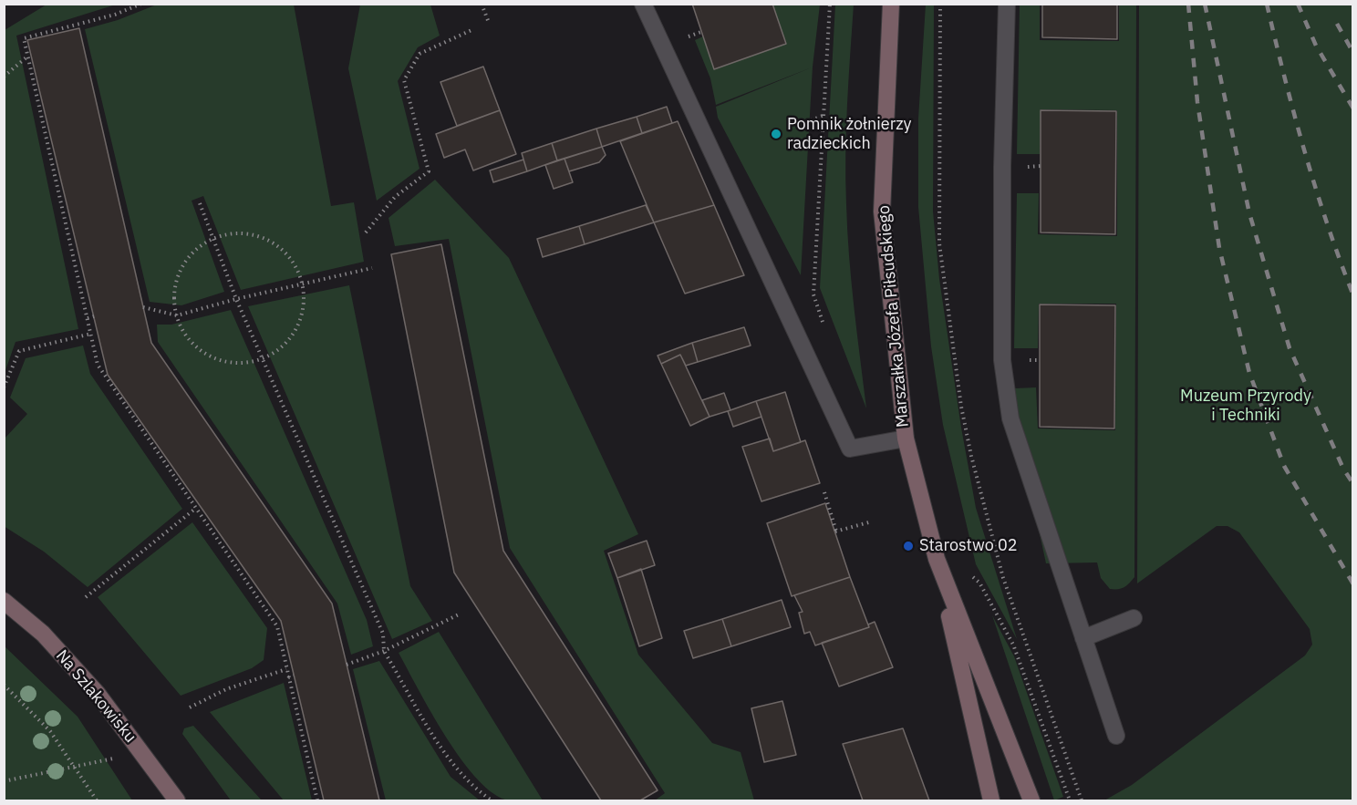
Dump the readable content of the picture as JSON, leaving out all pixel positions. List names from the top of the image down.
{
  "streets": {
    "street": ["Marszałka Józefa Piłsudskiego", "Na Szlakowisku"]
  },
  "parks": ["Muzeum Przyrody i Techniki"],
  "places": ["Pomnik żołnierzy radzieckich", "Starostwo 02"]
}
